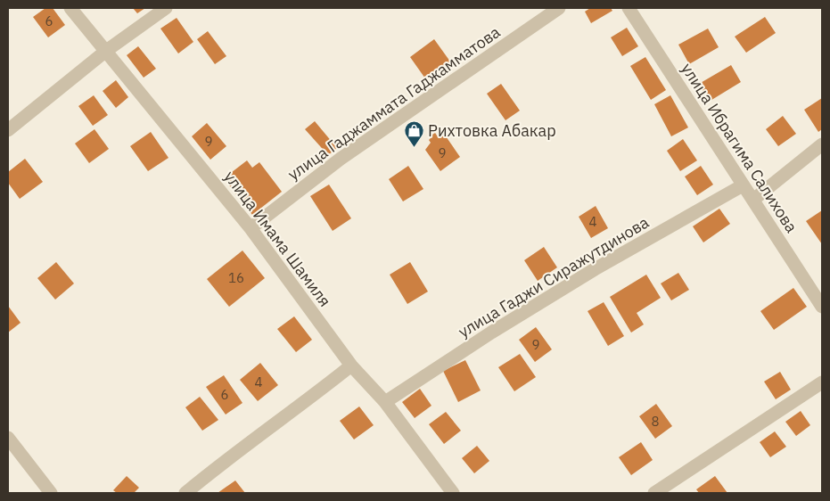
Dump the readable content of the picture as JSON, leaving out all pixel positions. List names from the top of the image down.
{
  "streets": {
    "street": [
      "улица Гаджаммата Гаджамматова",
      "улица Ибрагима Салихова",
      "улица Имама Шамиля",
      "улица Гаджи Сиражутдинова"
    ]
  },
  "crossings": [
    ["улица Гаджаммата Гаджамматова", "улица Имама Шамиля"],
    ["улица Ибрагима Салихова", "улица Гаджи Сиражутдинова"],
    ["улица Имама Шамиля", "улица Гаджи Сиражутдинова"]
  ],
  "places": {
    "shop": ["Рихтовка Абакар"]
  },
  "house_numbers": [
    "6",
    "9",
    "9",
    "4",
    "16",
    "9",
    "4",
    "6",
    "8"
  ]
}
